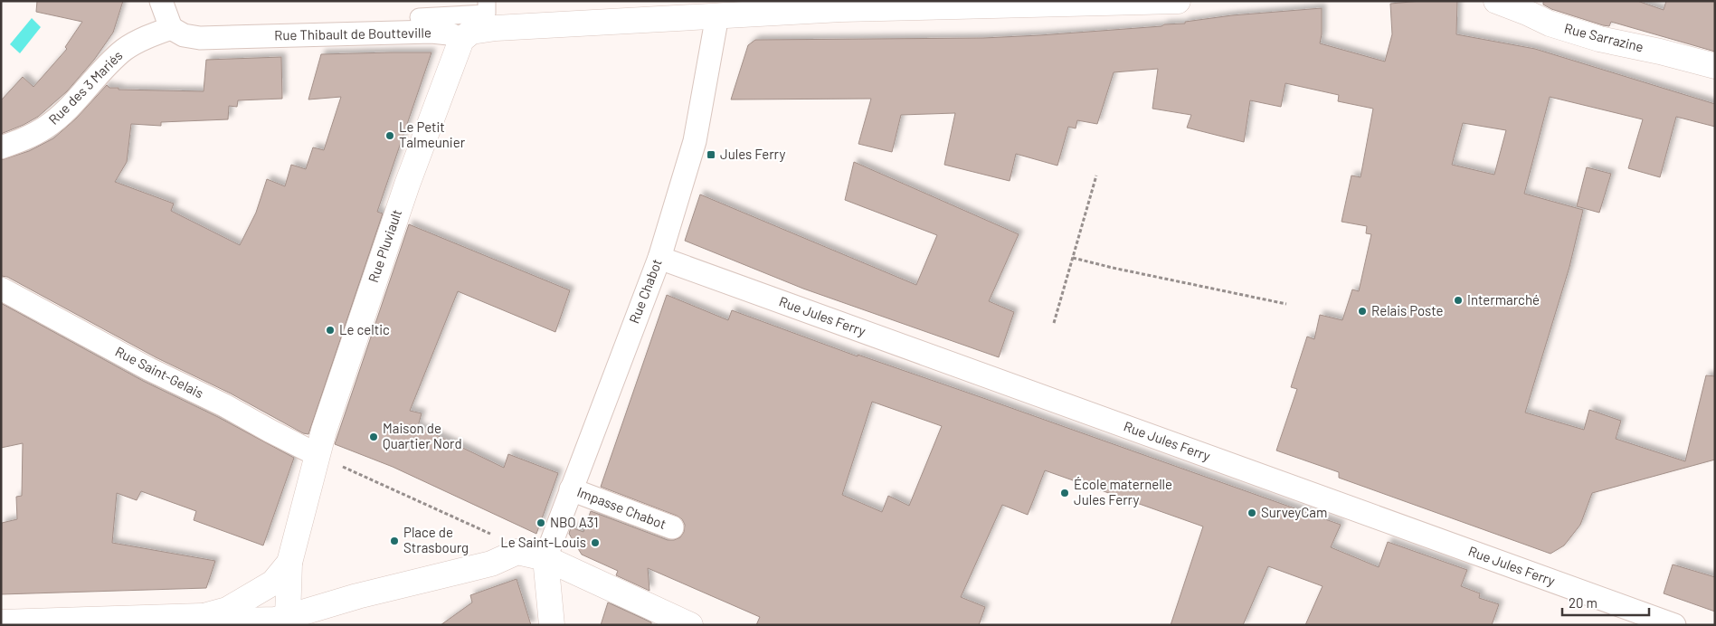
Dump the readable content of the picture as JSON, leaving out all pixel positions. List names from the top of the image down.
{
  "streets": {
    "main road": ["Rue Sarrazine", "Rue Pluviault"],
    "street": [
      "Rue Thibault de Boutteville",
      "Rue des 3 Mariés",
      "Rue Chabot",
      "Rue Jules Ferry",
      "Rue Saint-Gelais",
      "Impasse Chabot"
    ]
  },
  "crossings": [
    ["Rue Thibault de Boutteville", "Rue des 3 Mariés"],
    ["Rue Thibault de Boutteville", "Rue Pluviault"],
    ["Rue Pluviault", "Rue Saint-Gelais"],
    ["Rue Chabot", "Rue Jules Ferry"],
    ["Rue Chabot", "Impasse Chabot"]
  ],
  "places": {
    "other": [
      "Le Petit Talmeunier",
      "Intermarché",
      "Relais Poste",
      "Le celtic",
      "Maison de Quartier Nord",
      "École maternelle Jules Ferry",
      "SurveyCam",
      "NBO A31",
      "Place de Strasbourg",
      "Le Saint-Louis"
    ],
    "transit": ["Jules Ferry"]
  },
  "scale_bar": "20 m"
}
